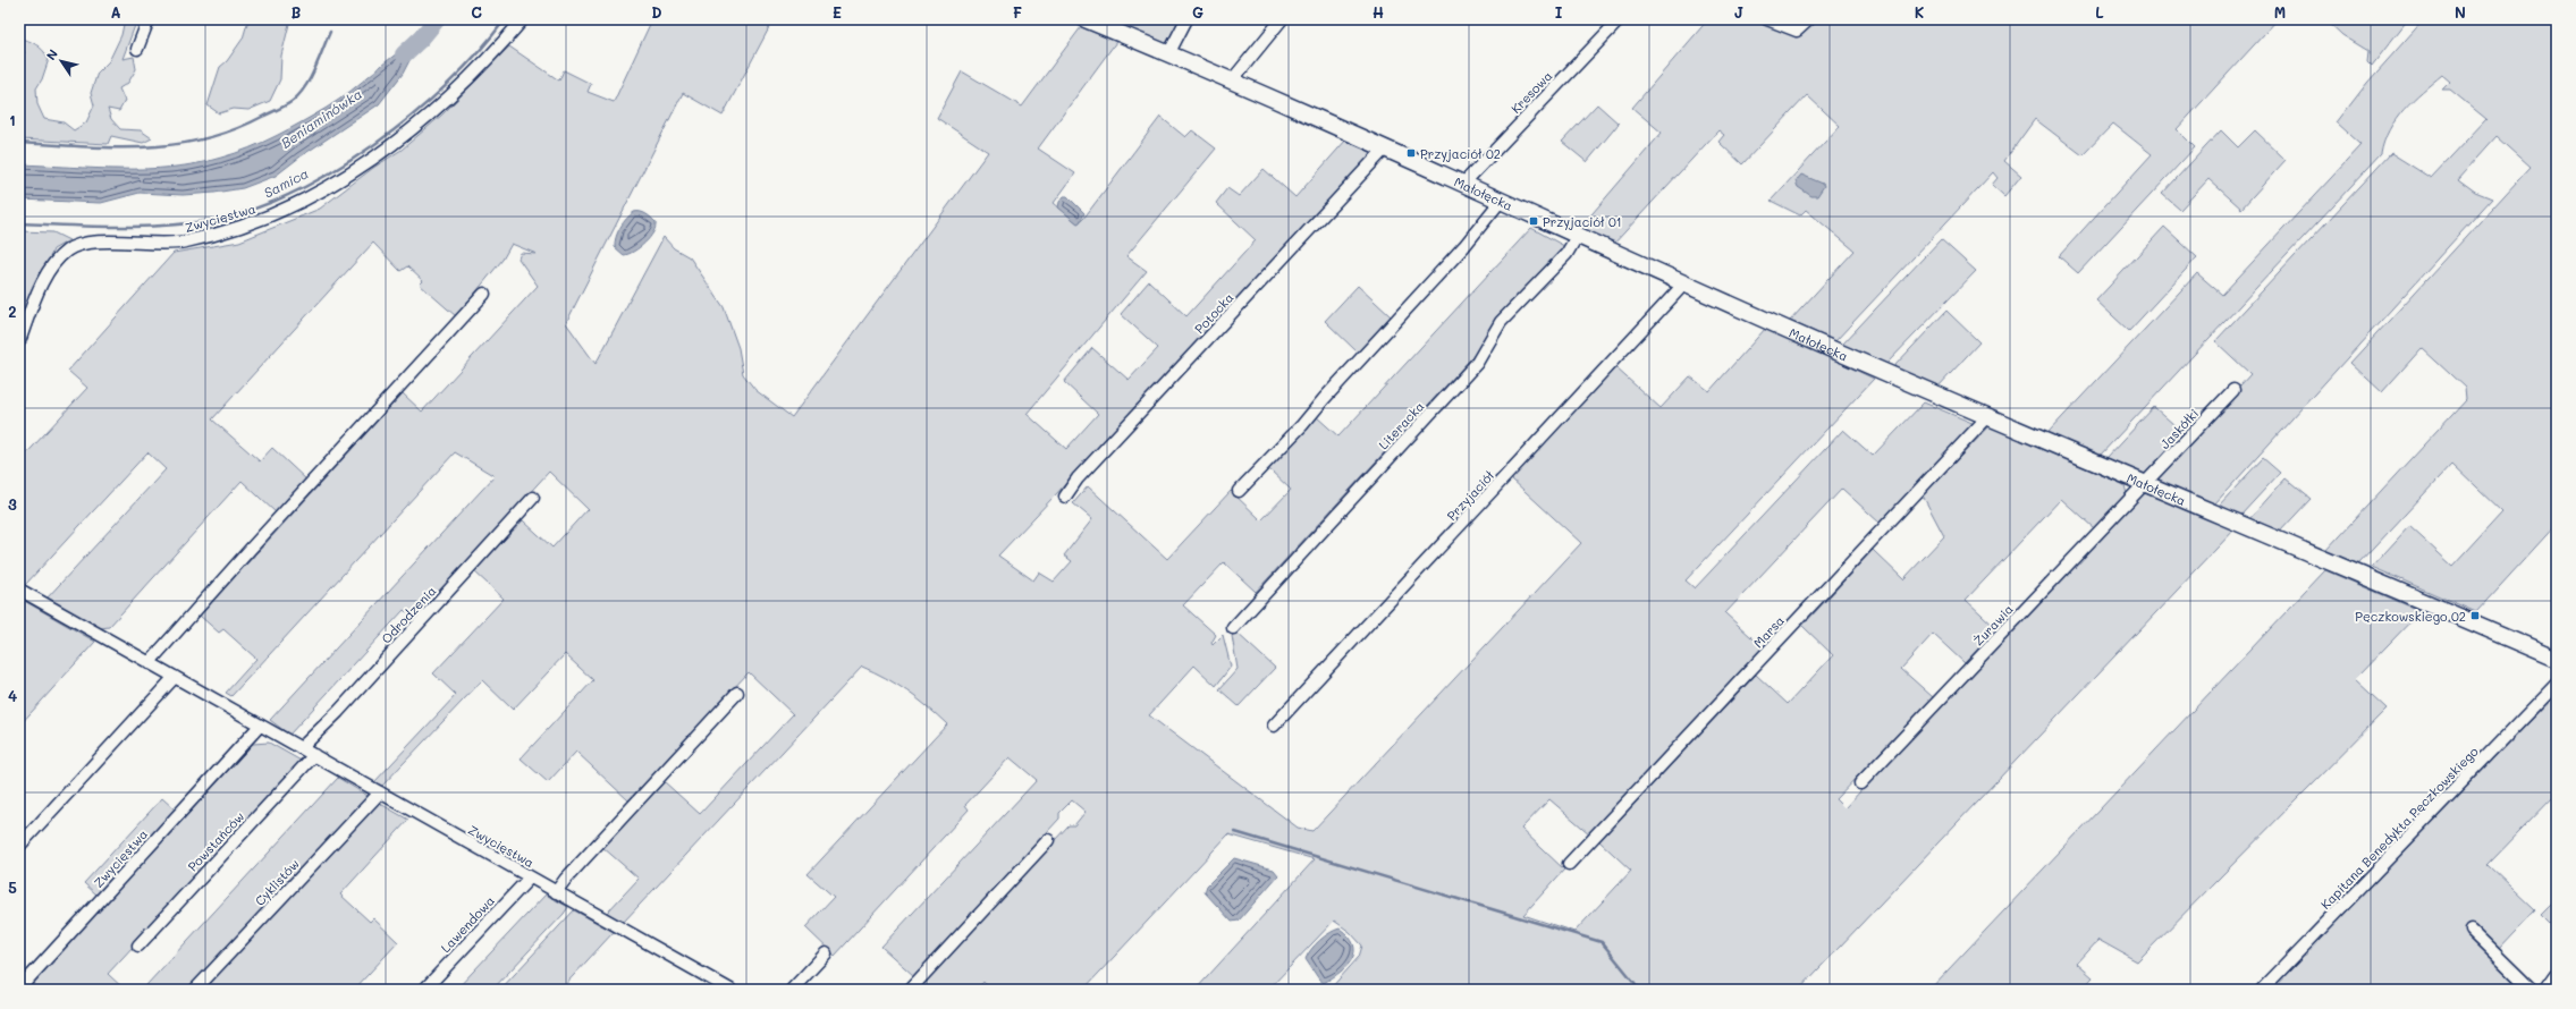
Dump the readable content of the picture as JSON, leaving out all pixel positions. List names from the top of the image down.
{
  "streets": {
    "street": [
      "Kresowa",
      "Małołęcka",
      "Zwycięstwa",
      "Potocka",
      "Literacka",
      "Jaskółki",
      "Przyjaciół",
      "Odrodzenia",
      "Żurawia",
      "Marsa",
      "Kapitana Benedykta Pęczkowskiego",
      "Powstańców",
      "Cyklistów",
      "Lawendowa"
    ]
  },
  "crossings": [
    ["Kresowa", "Małołęcka"],
    ["Małołęcka", "Potocka"],
    ["Małołęcka", "Literacka"],
    ["Małołęcka", "Jaskółki"],
    ["Małołęcka", "Przyjaciół"],
    ["Małołęcka", "Żurawia"],
    ["Małołęcka", "Marsa"],
    ["Zwycięstwa", "Odrodzenia"],
    ["Zwycięstwa", "Powstańców"],
    ["Zwycięstwa", "Cyklistów"],
    ["Zwycięstwa", "Lawendowa"],
    ["Jaskółki", "Żurawia"]
  ],
  "water": ["Beniaminówka", "Samica"],
  "places": {
    "transit": ["Przyjaciół 02", "Przyjaciół 01", "Pęczkowskiego 02"]
  },
  "north": "top left",
  "grid": {
    "columns": [
      "A",
      "B",
      "C",
      "D",
      "E",
      "F",
      "G",
      "H",
      "I",
      "J",
      "K",
      "L",
      "M",
      "N"
    ],
    "rows": [
      "1",
      "2",
      "3",
      "4",
      "5"
    ]
  }
}
